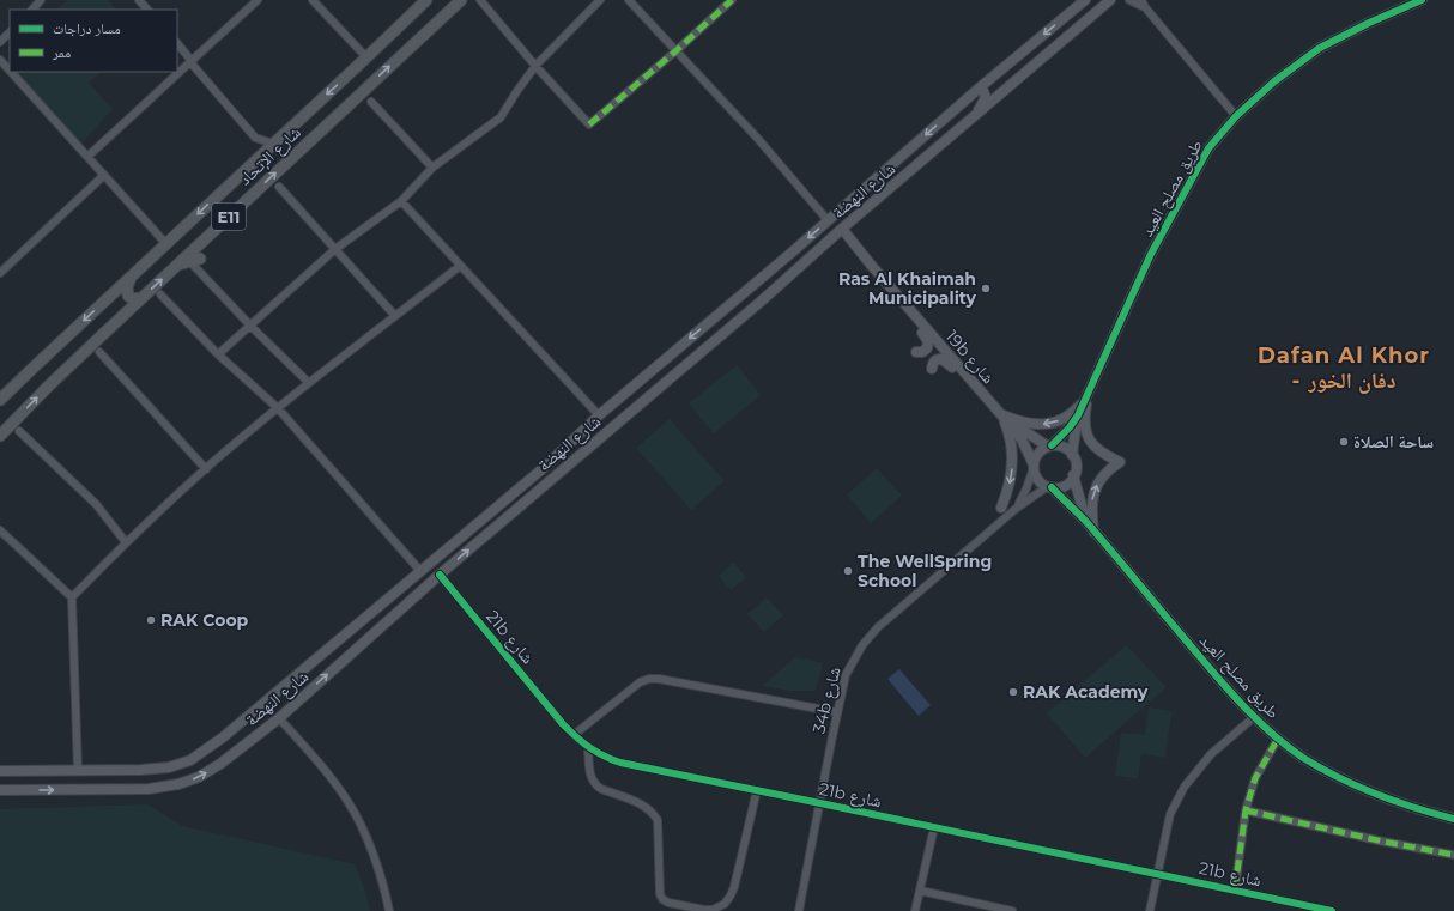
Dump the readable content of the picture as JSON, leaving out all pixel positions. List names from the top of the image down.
{
  "streets": {
    "main road": [
      "شارع الإتحاد",
      "طريق مصلح العيد",
      "شارع النهضة",
      "E11",
      "19b شارع"
    ],
    "street": ["21b شارع", "34b شارع"]
  },
  "crossings": [
    ["طريق مصلح العيد", "19b شارع"],
    ["طريق مصلح العيد", "34b شارع"],
    ["شارع النهضة", "19b شارع"],
    ["شارع النهضة", "21b شارع"],
    ["19b شارع", "34b شارع"],
    ["21b شارع", "34b شارع"]
  ],
  "districts": ["Dafan Al Khor - دفان الخور"],
  "places": [
    "Ras Al Khaimah Municipality",
    "ساحة الصلاة",
    "The WellSpring School",
    "RAK Coop",
    "RAK Academy"
  ],
  "legend": ["مسار دراجات", "ممر"]
}
